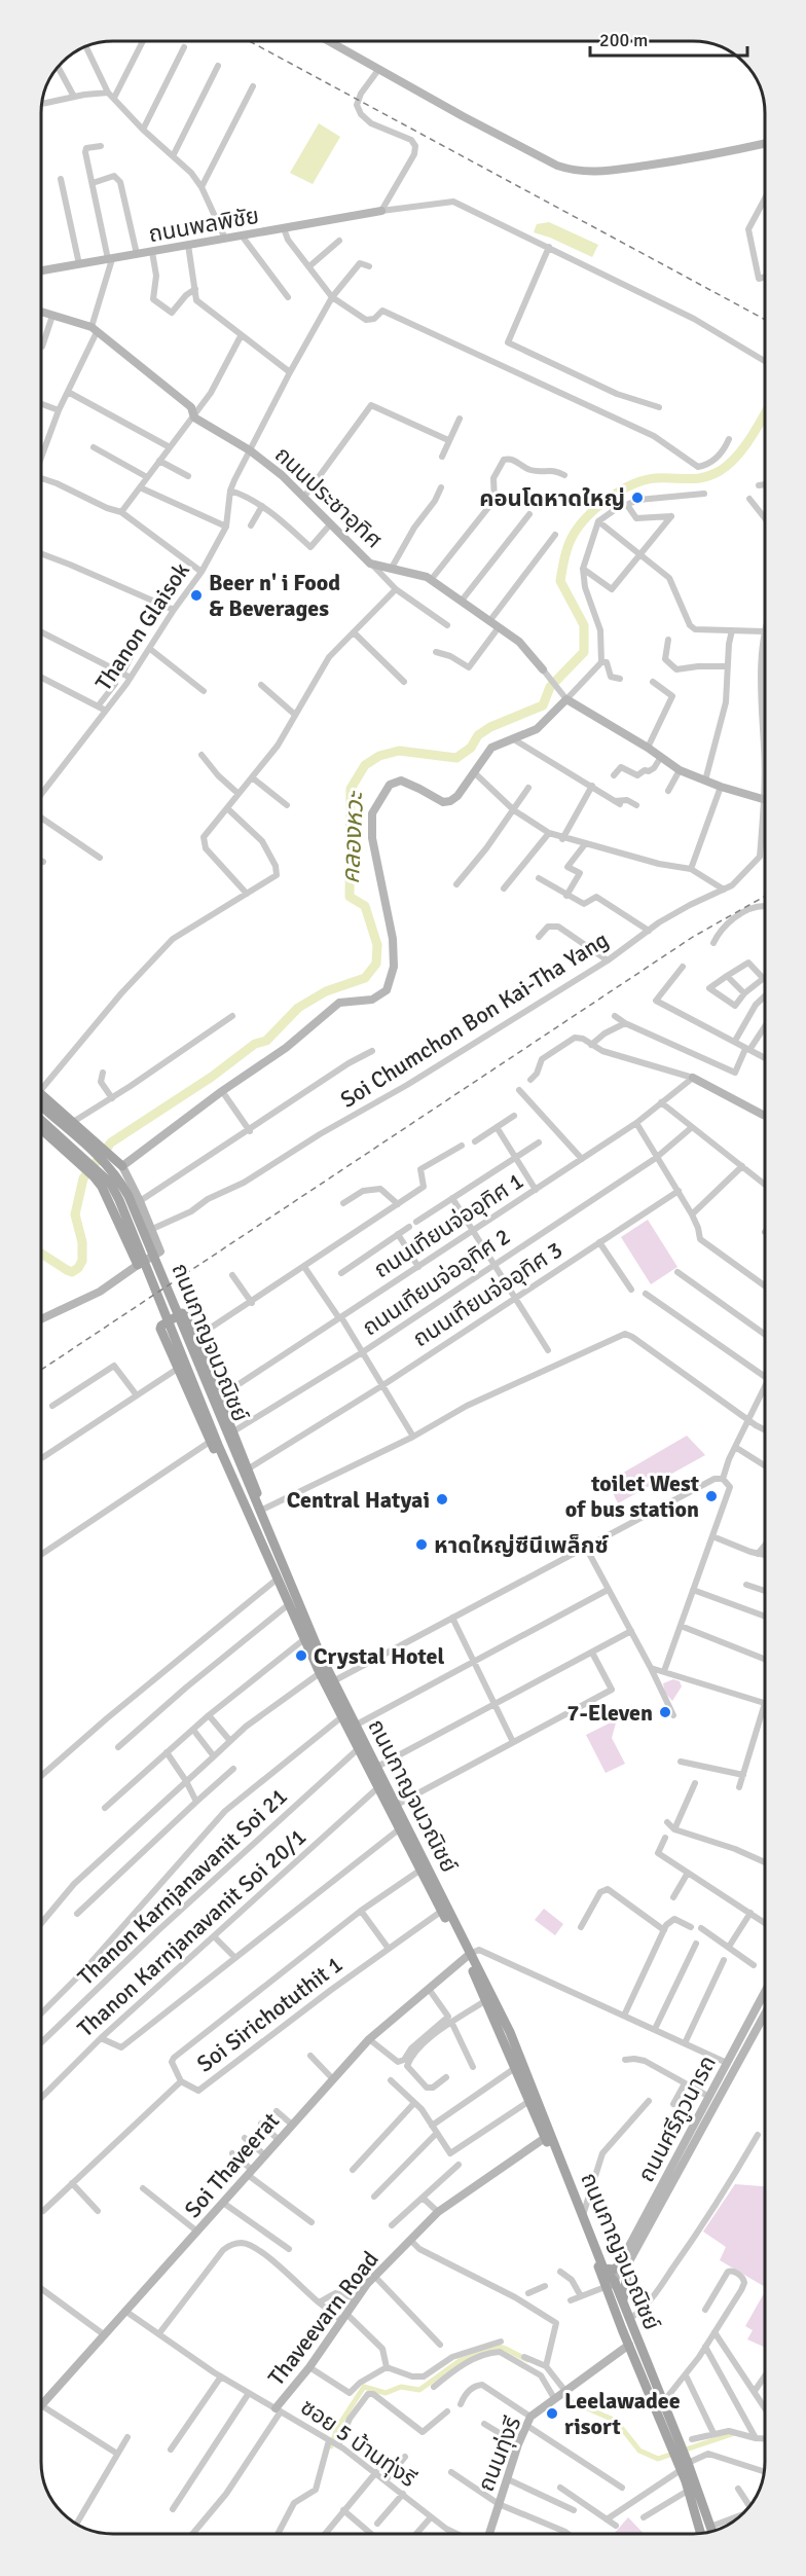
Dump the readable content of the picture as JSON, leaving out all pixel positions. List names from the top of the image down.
{
  "streets": {
    "main road": ["ถนนกาญจนวณิชย์"],
    "street": [
      "ถนนพลพิชัย",
      "ถนนประชาอุทิศ",
      "Thanon Glaisok",
      "Soi Chumchon Bon Kai-Tha Yang",
      "ถนนเทียนจ่ออุทิศ 1",
      "ถนนเทียนจ่ออุทิศ 2",
      "ถนนเทียนจ่ออุทิศ 3",
      "Thanon Karnjanavanit Soi 21",
      "Thanon Karnjanavanit Soi 20/1",
      "Soi Sirichotuthit 1",
      "ถนนศรีภูวนารถ",
      "Soi Thaveerat",
      "Thaveevarn Road",
      "ซอย 5 บ้านทุ่งรี",
      "ถนนทุ่งรี"
    ]
  },
  "crossings": [
    ["ถนนประชาอุทิศ", "Thanon Glaisok"],
    ["ถนนเทียนจ่ออุทิศ 2", "ถนนกาญจนวณิชย์"],
    ["ถนนกาญจนวณิชย์", "Thanon Karnjanavanit Soi 21"],
    ["ถนนกาญจนวณิชย์", "Thanon Karnjanavanit Soi 20/1"],
    ["ถนนกาญจนวณิชย์", "Soi Sirichotuthit 1"],
    ["ถนนกาญจนวณิชย์", "ถนนศรีภูวนารถ"],
    ["ถนนกาญจนวณิชย์", "Soi Thaveerat"],
    ["ถนนกาญจนวณิชย์", "Thaveevarn Road"],
    ["ถนนกาญจนวณิชย์", "ถนนทุ่งรี"],
    ["Soi Thaveerat", "ซอย 5 บ้านทุ่งรี"],
    ["Thaveevarn Road", "ซอย 5 บ้านทุ่งรี"]
  ],
  "water": ["คลองหวะ"],
  "places": [
    "คอนโดหาดใหญ่",
    "Beer n' i Food & Beverages",
    "toilet West of bus station",
    "Central Hatyai",
    "หาดใหญ่ซีนีเพล็กซ์",
    "Crystal Hotel",
    "7-Eleven",
    "Leelawadee risort"
  ],
  "scale_bar": "200 m"
}
